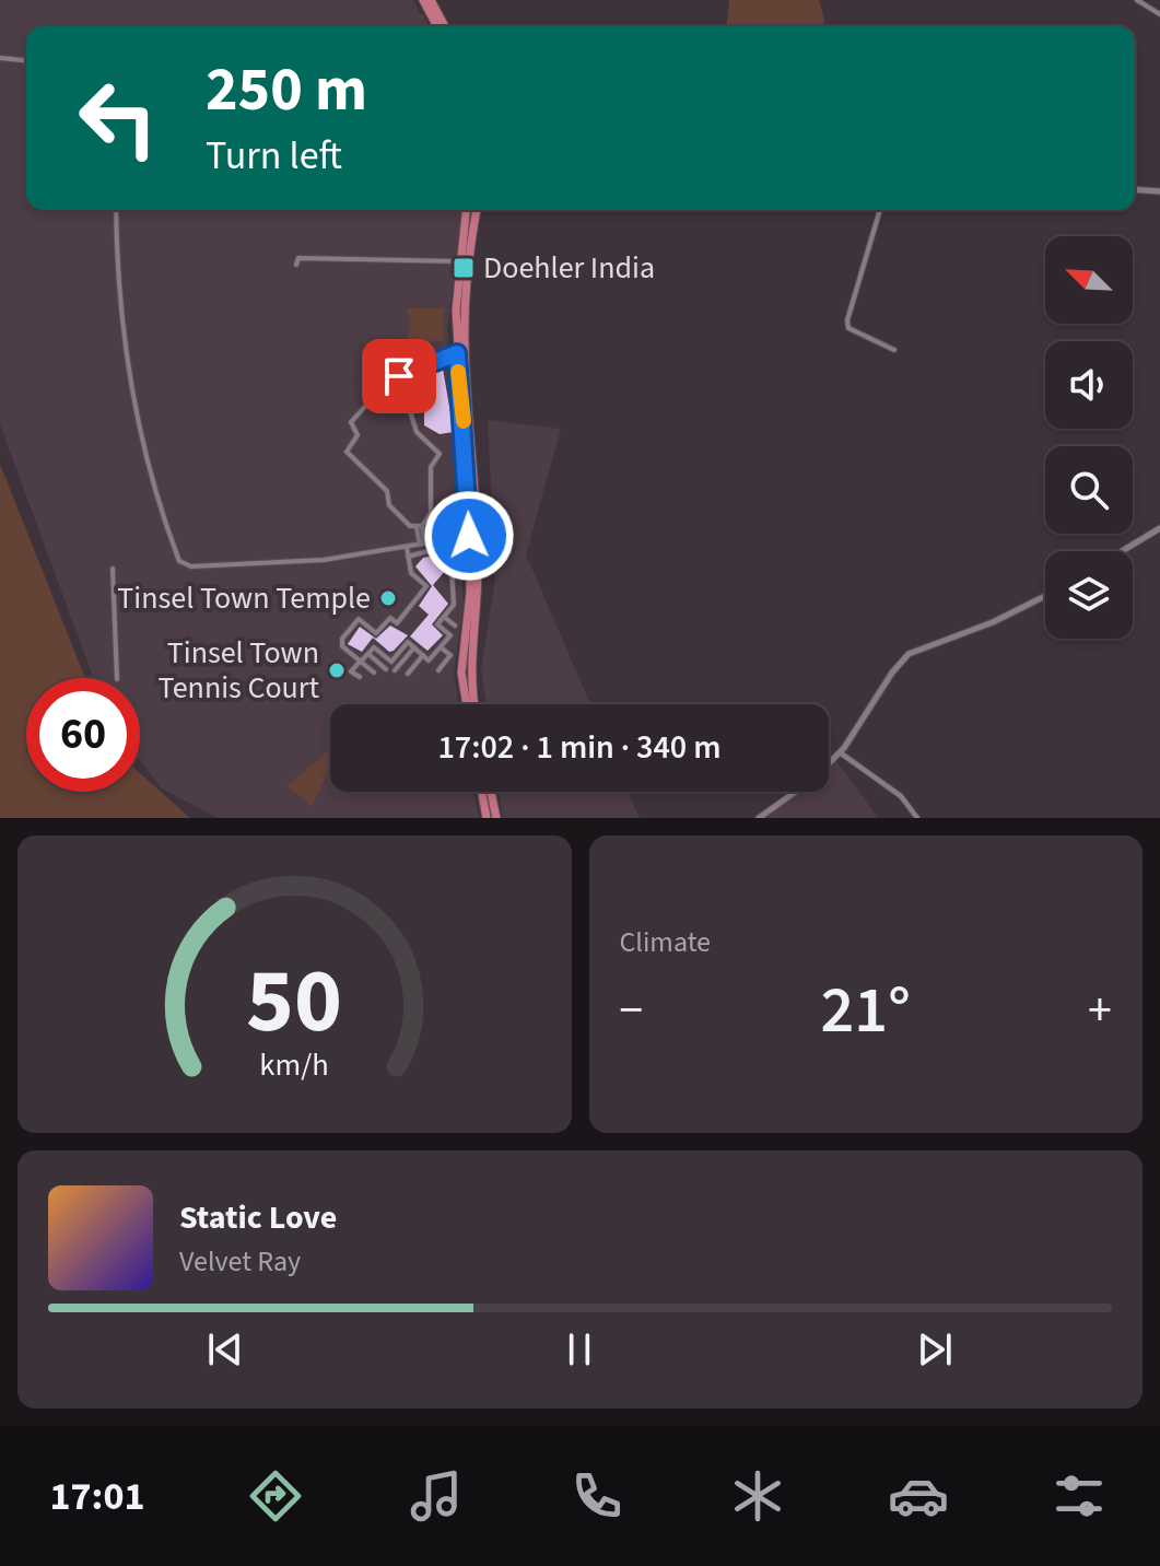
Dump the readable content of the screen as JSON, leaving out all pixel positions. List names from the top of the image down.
{
  "places": {
    "transit": ["Doehler India"],
    "other": ["Tinsel Town Temple", "Tinsel Town Tennis Court"]
  },
  "north": "top left",
  "page": {
    "turn": ["250 m", "Turn left"],
    "limit": "60",
    "trip": "17:02 · 1 min · 340 m",
    "tile": "Climate",
    "heat": ["−", "21°", "+"],
    "song": ["Static Love", "Velvet Ray"],
    "tabs": "17:01",
    "gauge": ["50", "km/h"]
  }
}
